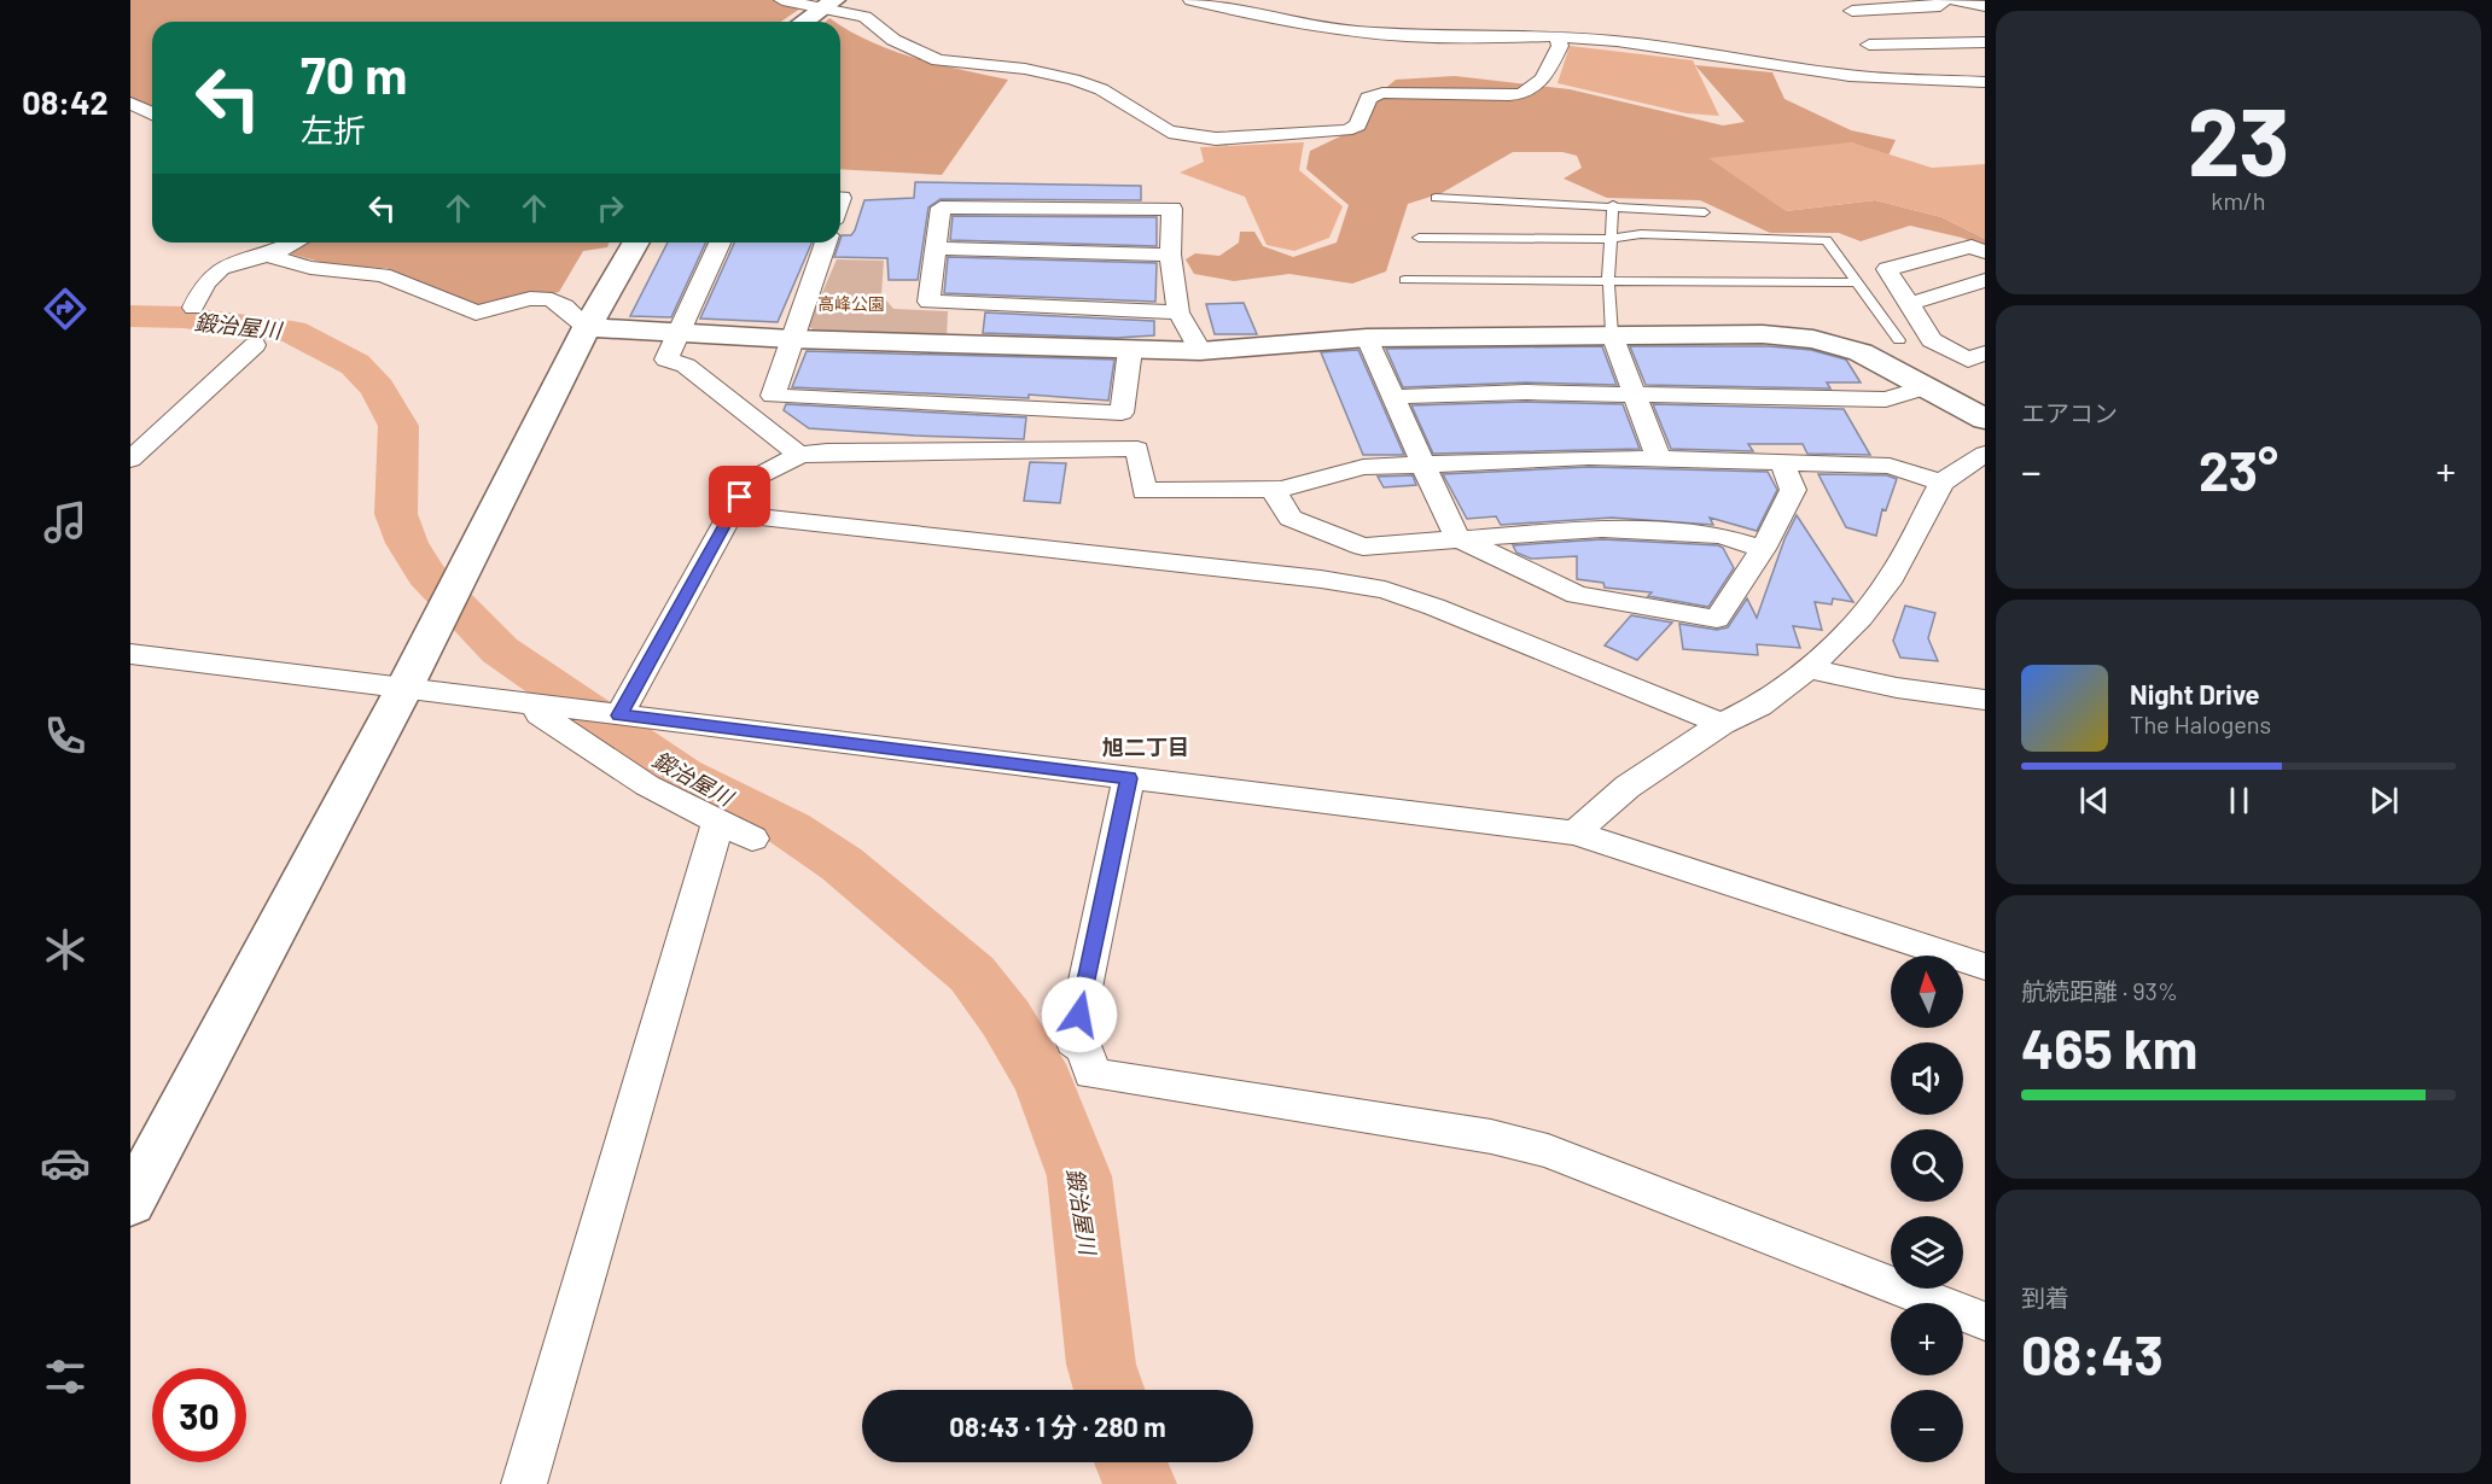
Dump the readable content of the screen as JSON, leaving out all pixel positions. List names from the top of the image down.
{
  "districts": ["旭二丁目"],
  "water": ["鍛治屋川"],
  "parks": ["高峰公園"],
  "north": "top",
  "page": {
    "tabs": "08:42",
    "tile": [
      ["23", "km/h"],
      "エアコン",
      ["航続距離 · 93%", "465 km"],
      ["到着", "08:43"]
    ],
    "turn": ["70 m", "左折"],
    "heat": ["−", "23°", "+"],
    "song": ["Night Drive", "The Halogens"],
    "map_buttons": ["+", "−"],
    "limit": "30",
    "trip": "08:43 · 1 分 · 280 m"
  }
}
